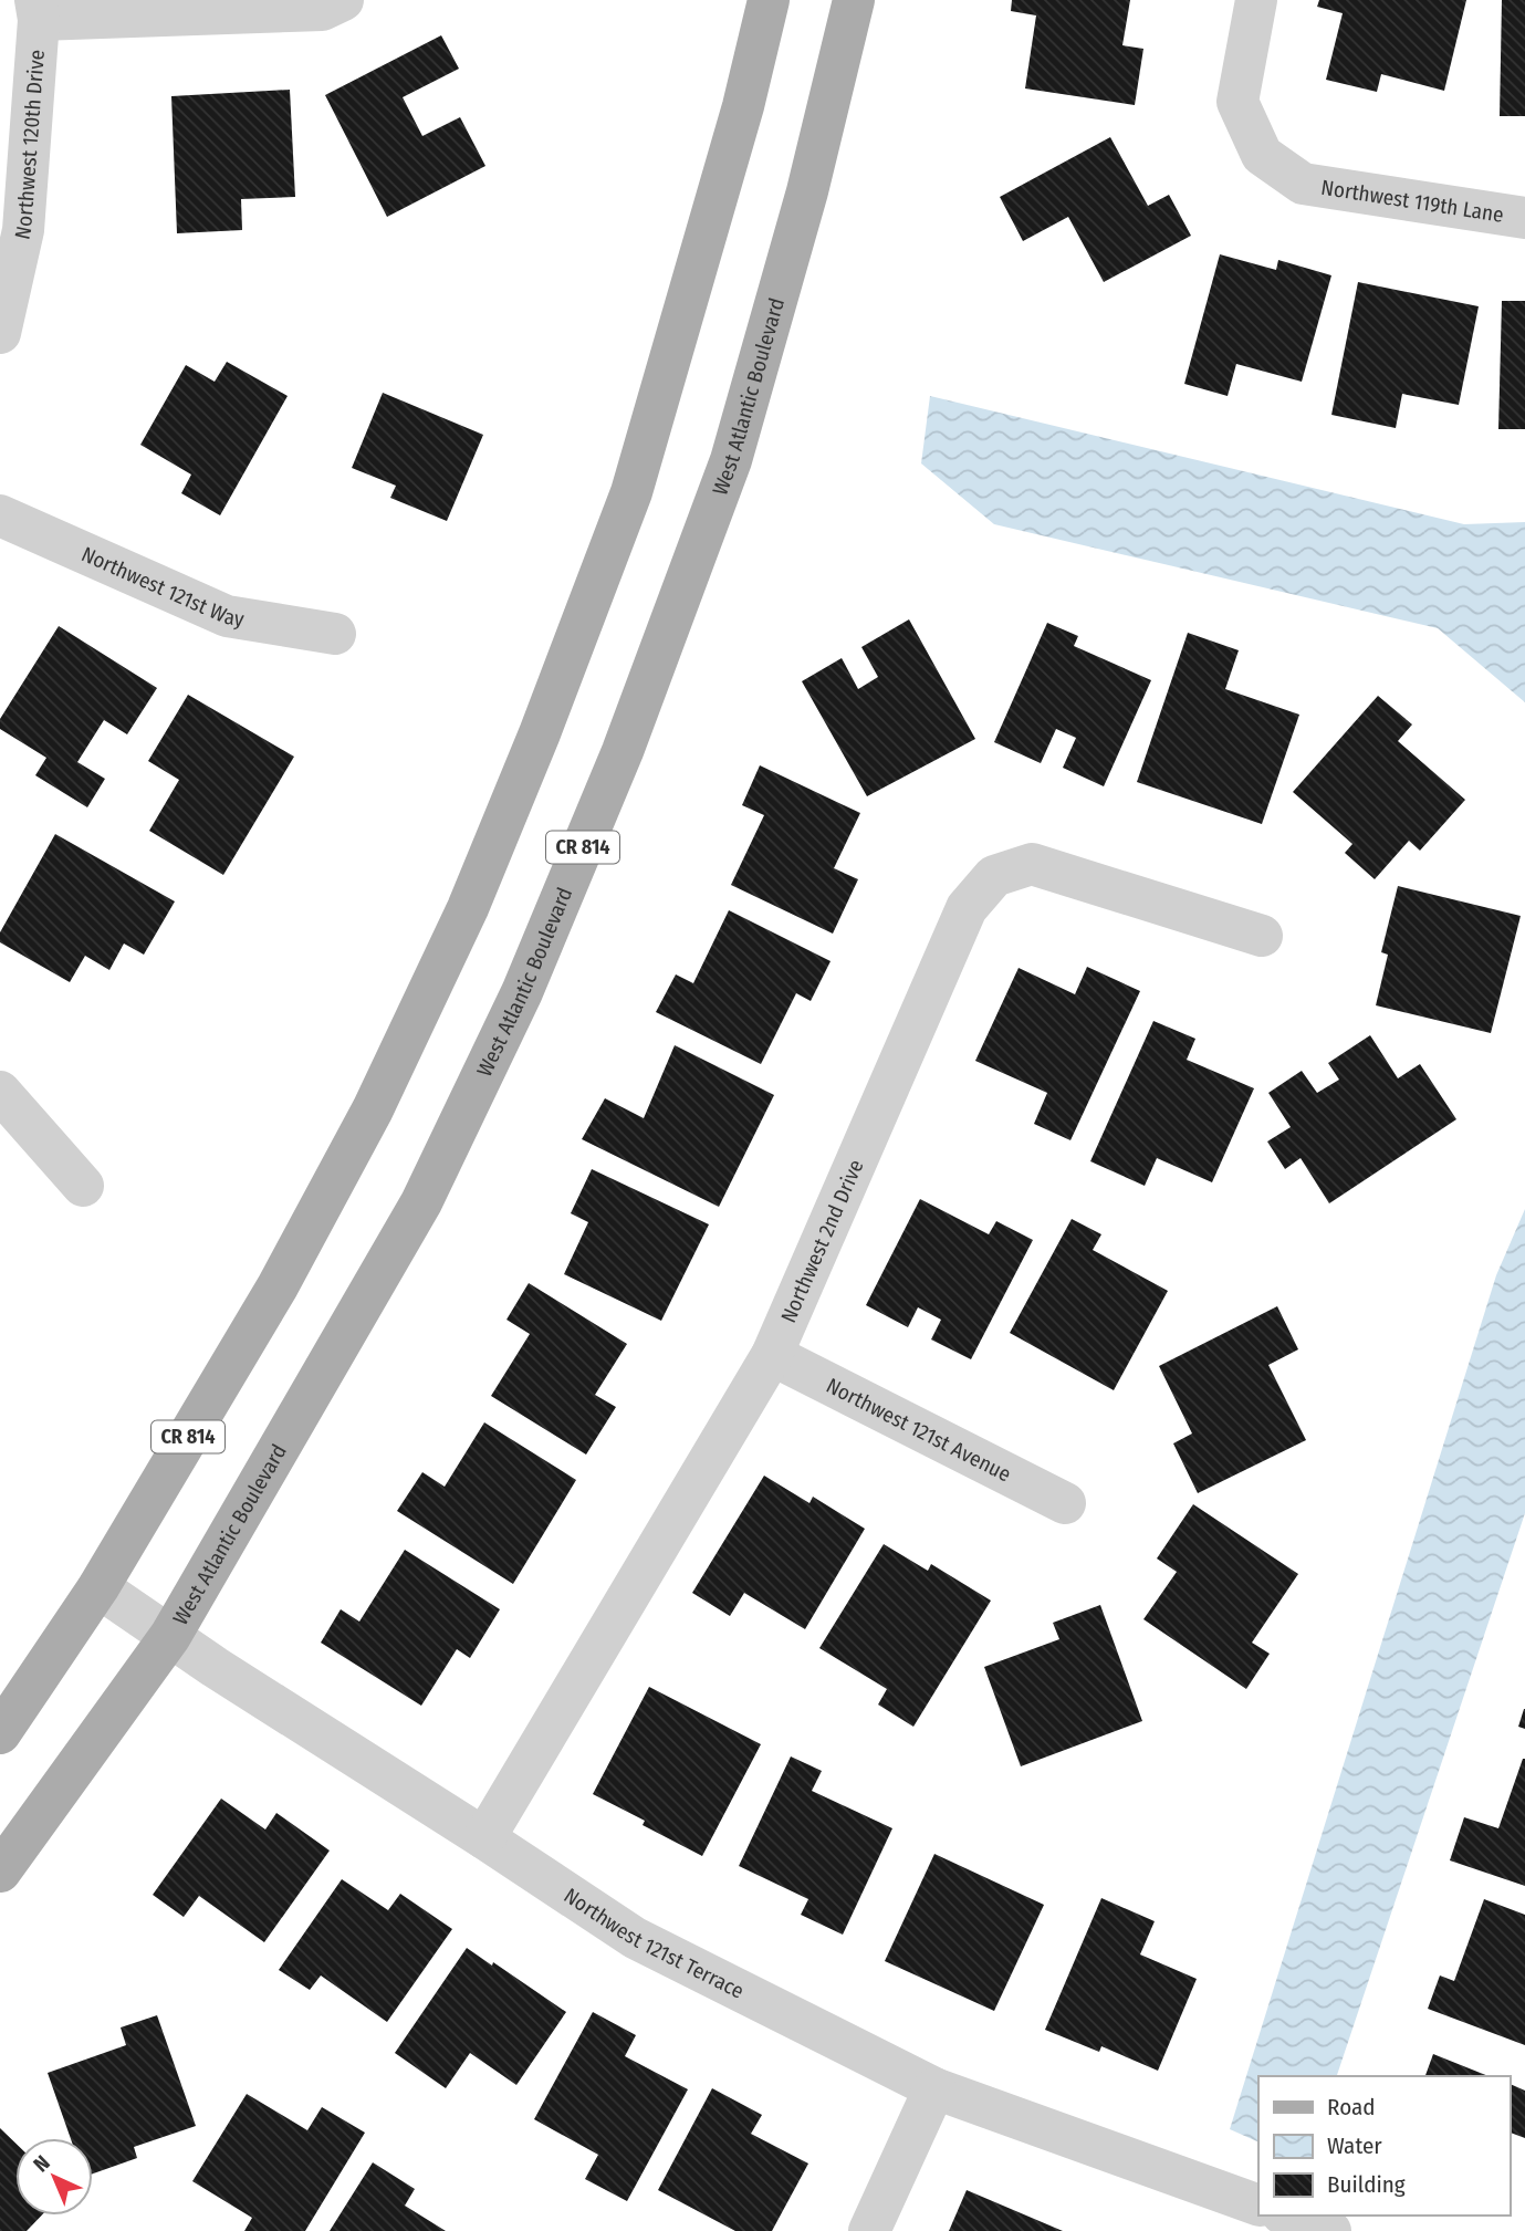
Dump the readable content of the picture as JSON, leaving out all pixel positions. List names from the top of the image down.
{
  "streets": {
    "main road": ["West Atlantic Boulevard", "CR 814"],
    "street": [
      "Northwest 120th Drive",
      "Northwest 119th Lane",
      "Northwest 121st Way",
      "Northwest 2nd Drive",
      "Northwest 121st Avenue",
      "Northwest 121st Terrace"
    ]
  },
  "crossings": [
    ["West Atlantic Boulevard", "Northwest 121st Terrace"],
    ["CR 814", "Northwest 121st Terrace"],
    ["Northwest 2nd Drive", "Northwest 121st Avenue"],
    ["Northwest 2nd Drive", "Northwest 121st Terrace"]
  ],
  "legend": ["Road", "Water", "Building"],
  "north": "top left"
}
